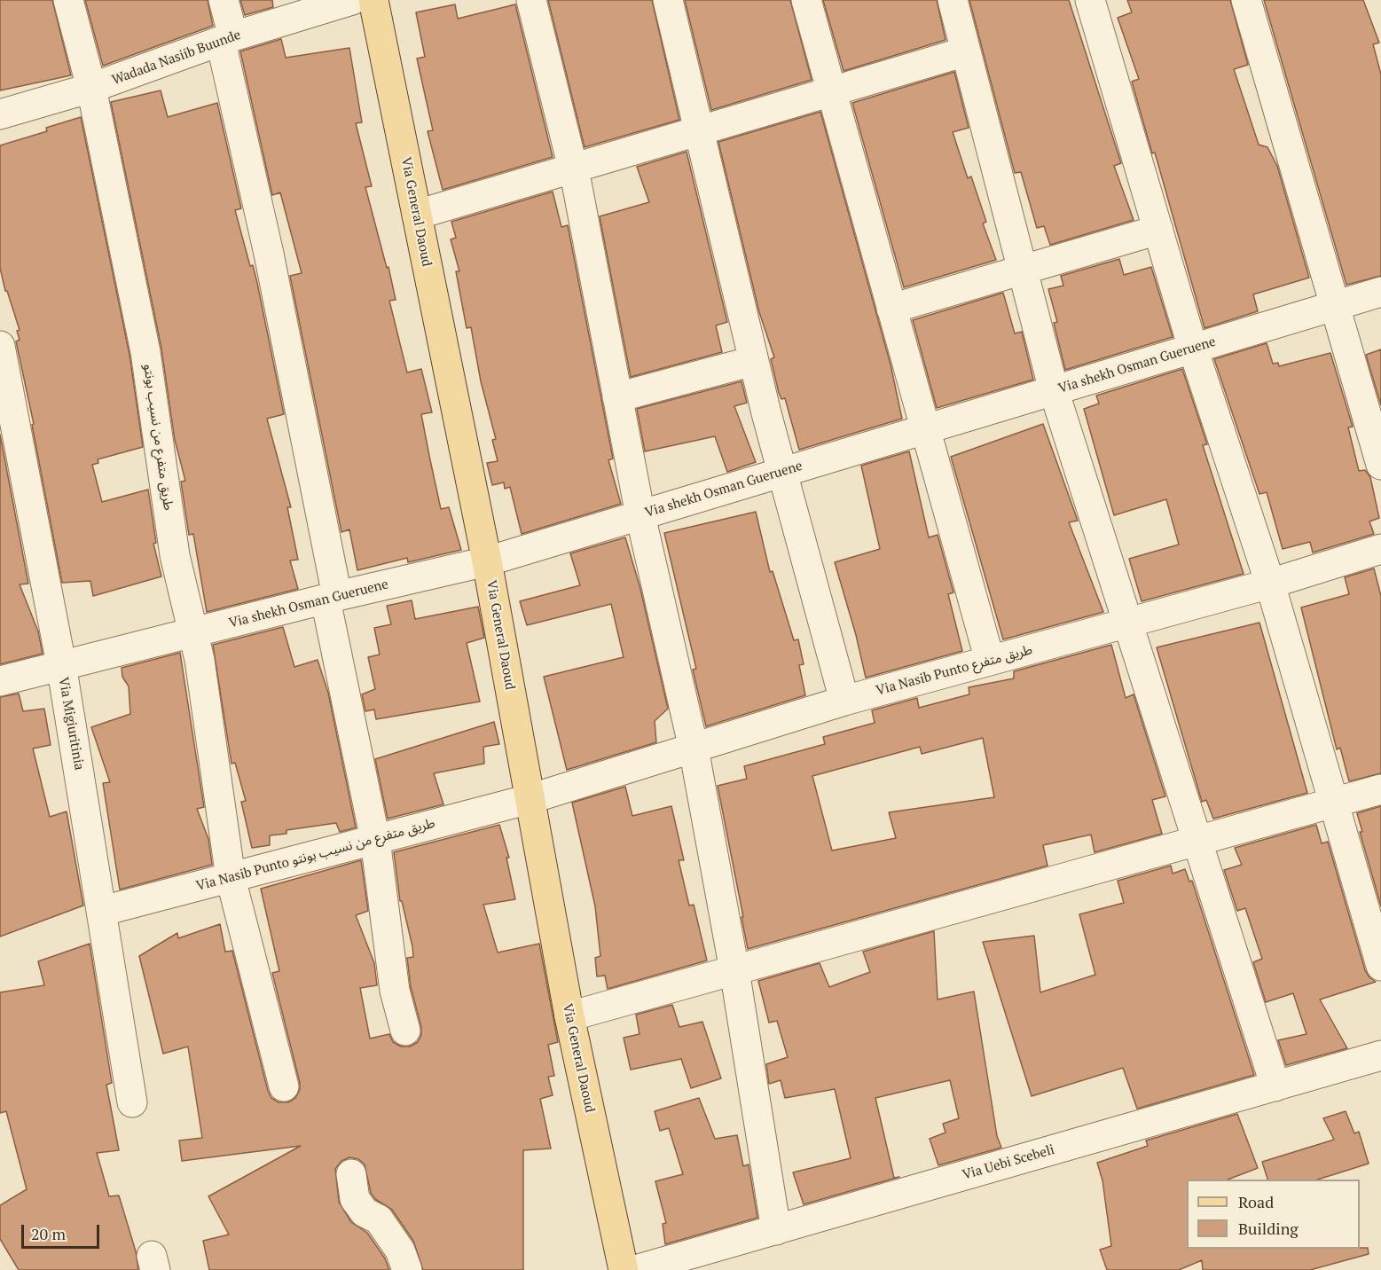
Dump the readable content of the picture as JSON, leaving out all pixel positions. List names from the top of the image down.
{
  "streets": {
    "main road": ["Via General Daoud"],
    "street": [
      "Wadada Nasiib Buunde",
      "Via shekh Osman Gueruene",
      "طريق متفرع من نسيب بونتو",
      "Via Nasib Punto طريق متفرع",
      "Via Migiuritinia",
      "Via Nasib Punto طريق متفرع من نسيب بونتو",
      "Via Uebi Scebeli"
    ]
  },
  "crossings": [
    ["Wadada Nasiib Buunde", "طريق متفرع من نسيب بونتو"],
    ["Via General Daoud", "Via shekh Osman Gueruene"],
    ["Via General Daoud", "Via Nasib Punto طريق متفرع"],
    ["Via General Daoud", "Via Nasib Punto طريق متفرع من نسيب بونتو"],
    ["Via shekh Osman Gueruene", "طريق متفرع من نسيب بونتو"],
    ["Via shekh Osman Gueruene", "Via Migiuritinia"],
    ["طريق متفرع من نسيب بونتو", "Via Nasib Punto طريق متفرع من نسيب بونتو"],
    ["Via Nasib Punto طريق متفرع", "Via Nasib Punto طريق متفرع من نسيب بونتو"],
    ["Via Migiuritinia", "Via Nasib Punto طريق متفرع من نسيب بونتو"]
  ],
  "legend": ["Road", "Building"],
  "scale_bar": "20 m"
}
